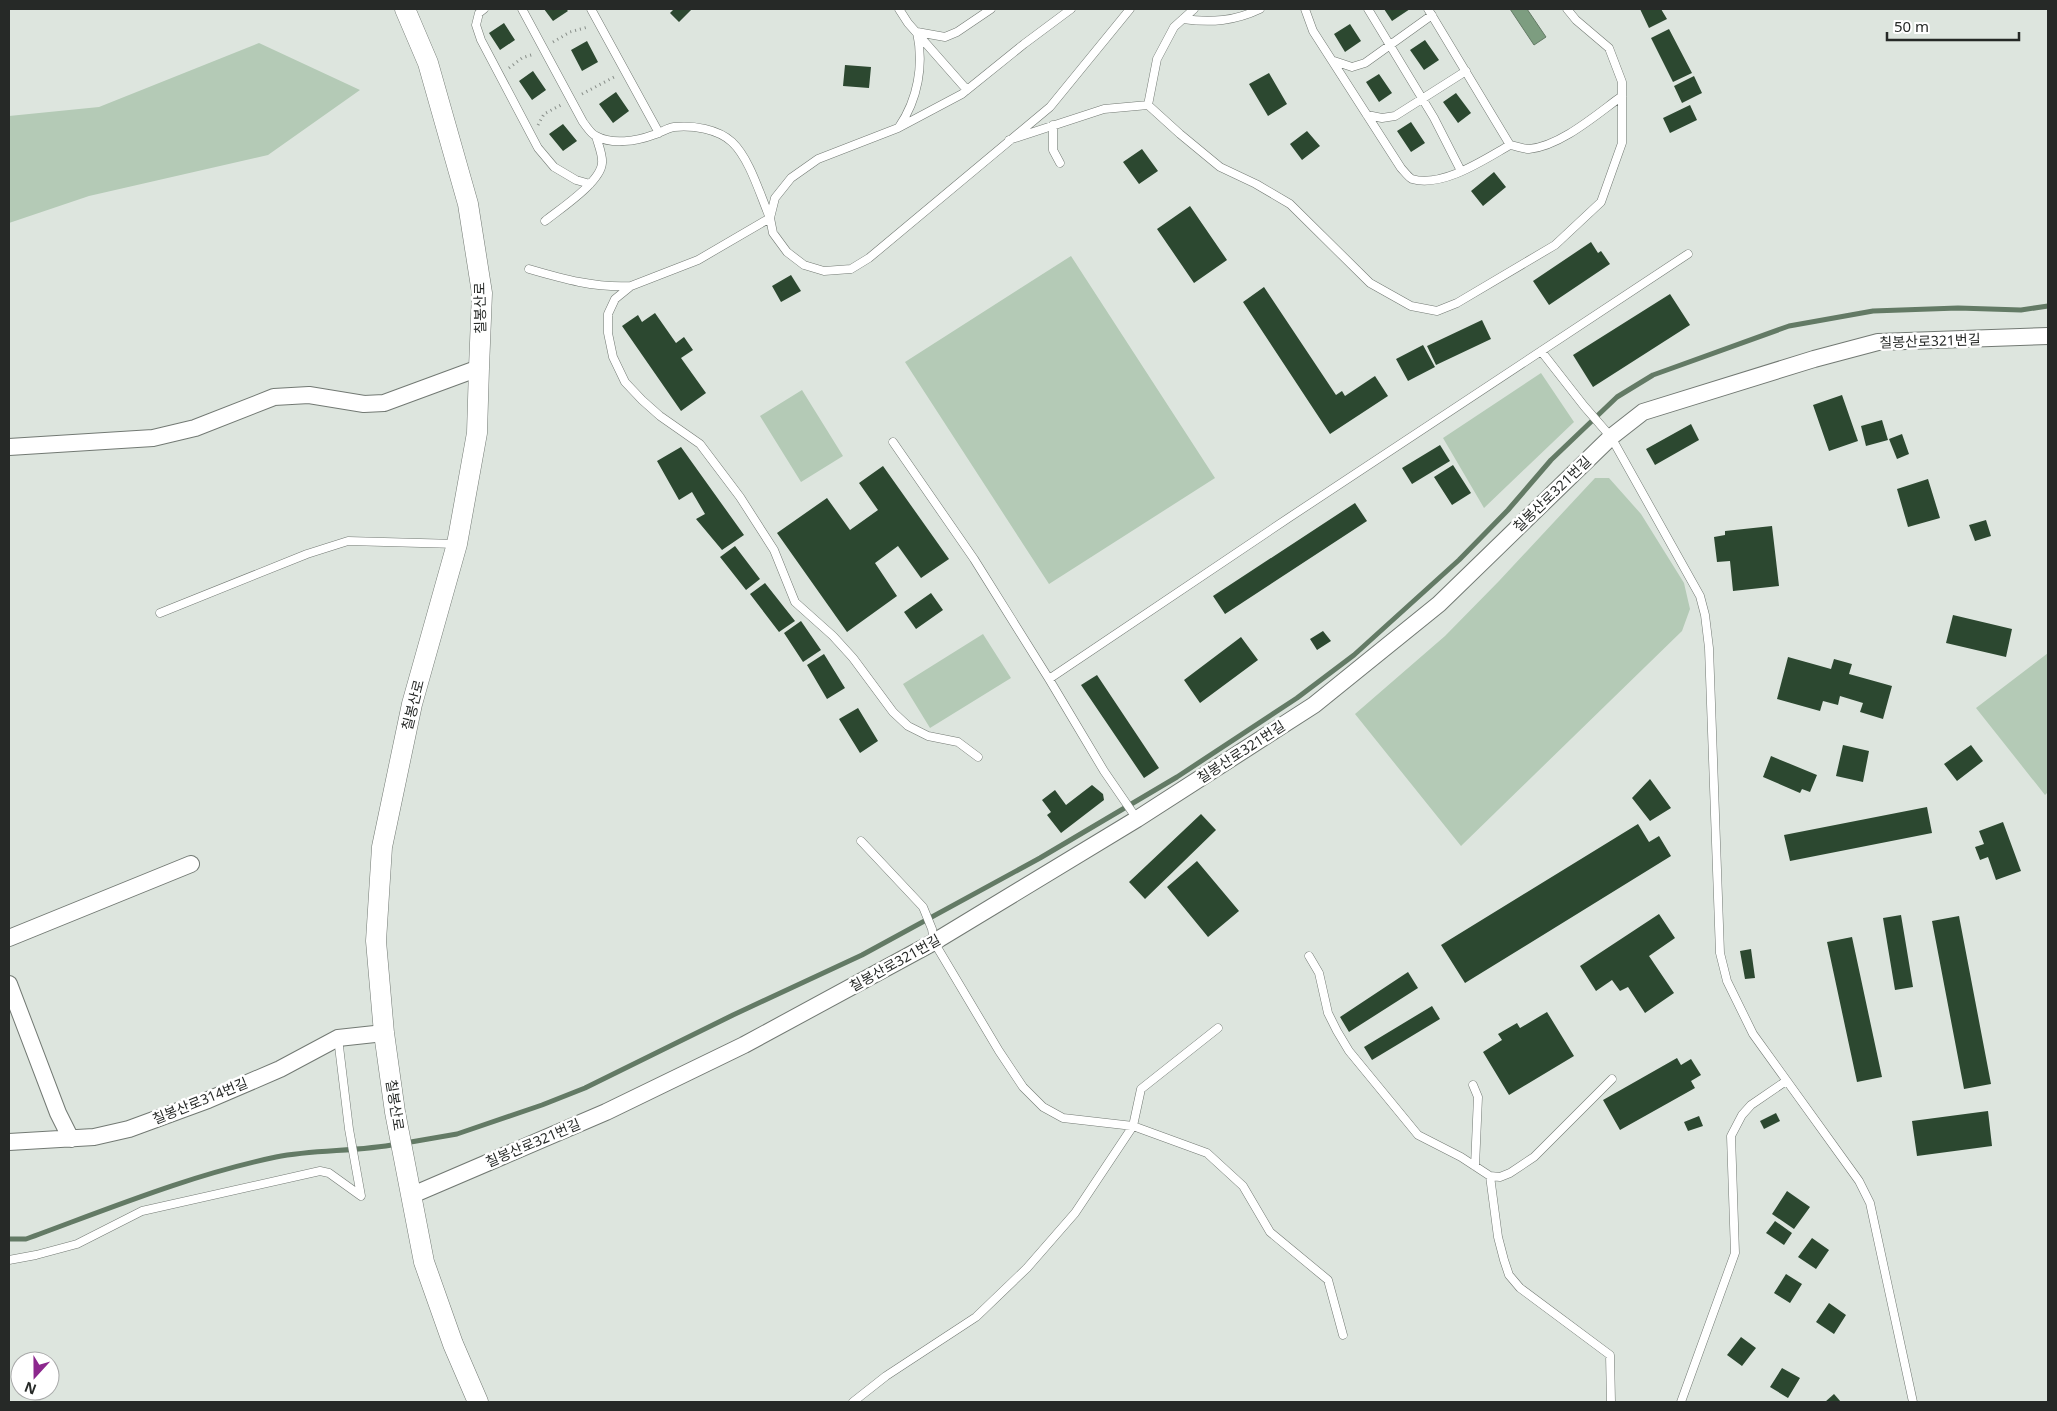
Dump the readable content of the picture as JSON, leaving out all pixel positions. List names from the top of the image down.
{
  "streets": {
    "street": ["칠봉산로", "칠봉산로321번길", "칠봉산로314번길"]
  },
  "crossings": [
    ["칠봉산로", "칠봉산로321번길"],
    ["칠봉산로", "칠봉산로314번길"]
  ],
  "scale_bar": "50 m",
  "north": "bottom"
}
